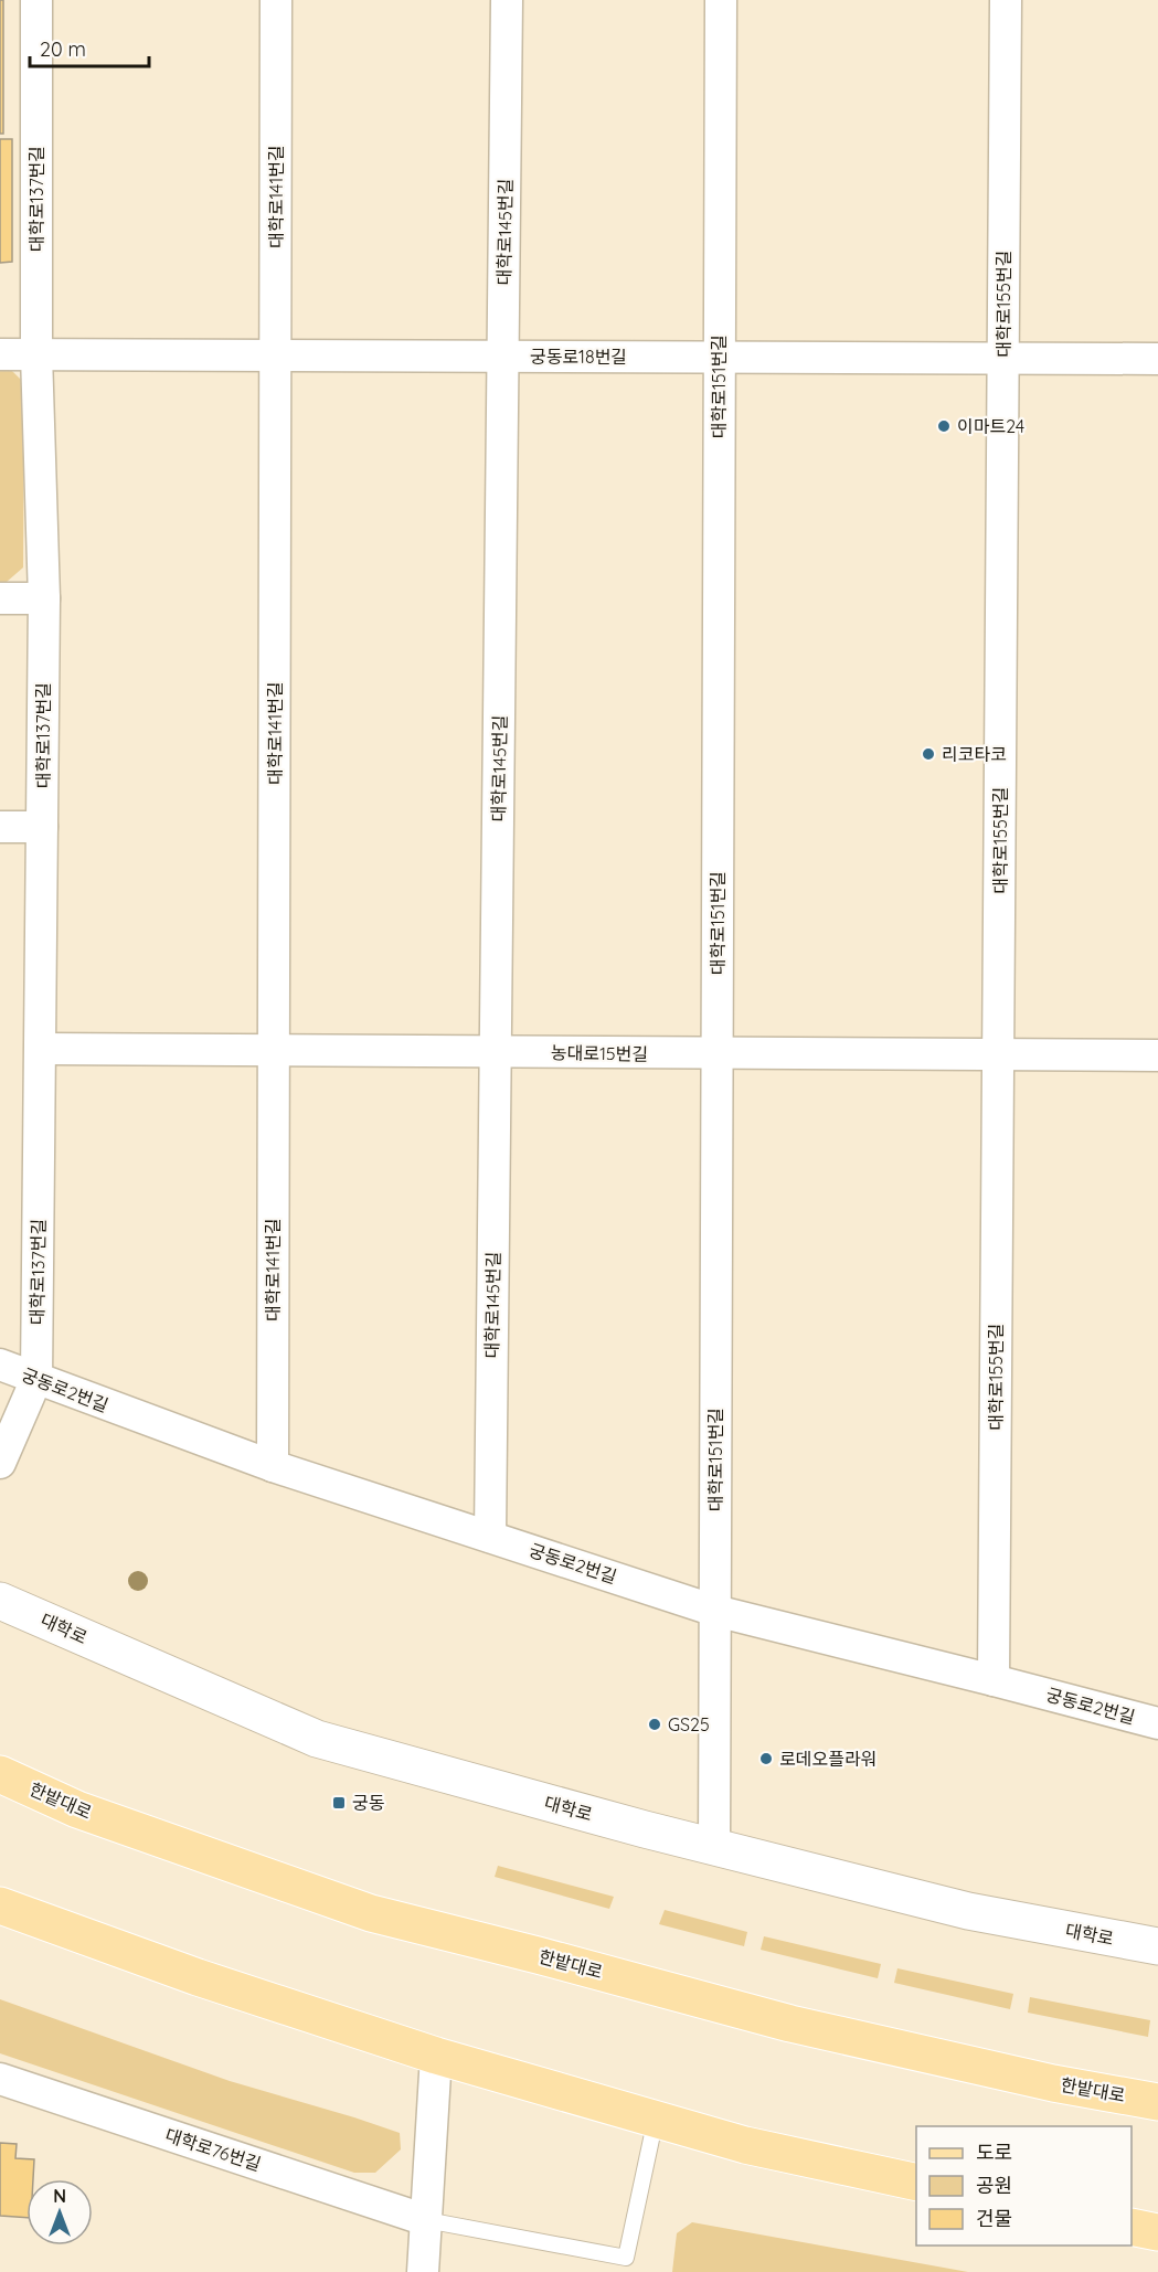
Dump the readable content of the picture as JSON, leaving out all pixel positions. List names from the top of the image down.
{
  "streets": {
    "main road": ["대학로", "한밭대로"],
    "street": [
      "대학로141번길",
      "대학로137번길",
      "대학로145번길",
      "대학로155번길",
      "궁동로18번길",
      "대학로151번길",
      "농대로15번길",
      "궁동로2번길",
      "대학로76번길"
    ]
  },
  "crossings": [
    ["대학로141번길", "궁동로18번길"],
    ["대학로141번길", "농대로15번길"],
    ["대학로141번길", "궁동로2번길"],
    ["대학로137번길", "궁동로18번길"],
    ["대학로137번길", "농대로15번길"],
    ["대학로137번길", "궁동로2번길"],
    ["대학로145번길", "궁동로18번길"],
    ["대학로145번길", "농대로15번길"],
    ["대학로145번길", "궁동로2번길"],
    ["대학로155번길", "궁동로18번길"],
    ["대학로155번길", "농대로15번길"],
    ["대학로155번길", "궁동로2번길"],
    ["궁동로18번길", "대학로151번길"],
    ["대학로151번길", "농대로15번길"],
    ["대학로151번길", "궁동로2번길"],
    ["대학로151번길", "대학로"]
  ],
  "places": {
    "other": [
      "이마트24",
      "리코타코",
      "GS25",
      "로데오플라워"
    ],
    "transit": ["궁동"]
  },
  "legend": ["도로", "공원", "건물"],
  "scale_bar": "20 m",
  "north": "top"
}
